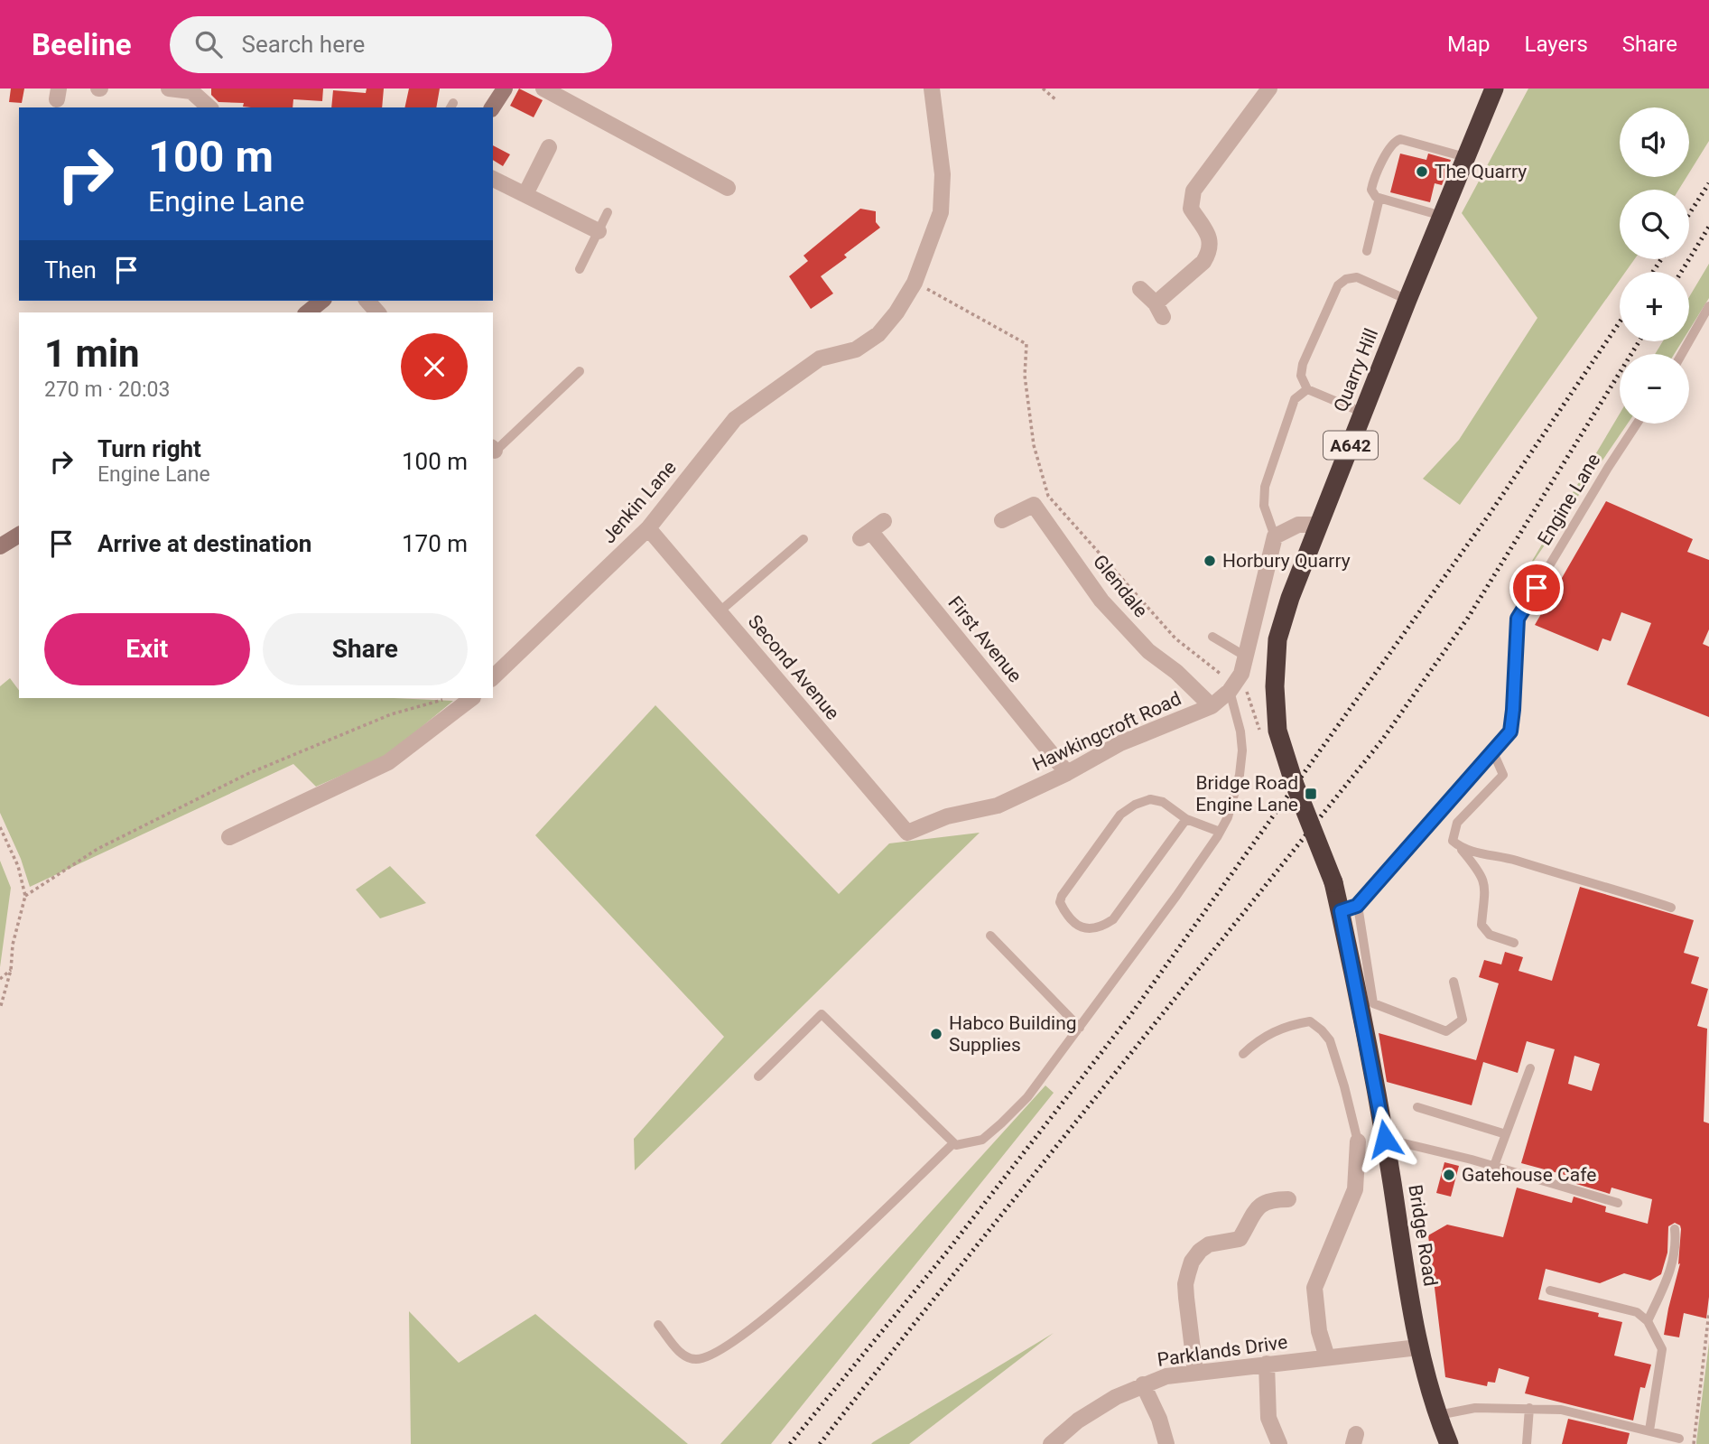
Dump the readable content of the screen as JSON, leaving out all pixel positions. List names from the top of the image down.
{
  "streets": {
    "highway": ["Quarry Hill", "A642", "Bridge Road"],
    "street": [
      "Jenkin Lane",
      "Glendale",
      "First Avenue",
      "Second Avenue",
      "Hawkingcroft Road",
      "Parklands Drive"
    ],
    "lane": ["Engine Lane"]
  },
  "crossings": [
    ["Quarry Hill", "A642"],
    ["Quarry Hill", "Bridge Road"],
    ["Engine Lane", "Bridge Road"],
    ["Jenkin Lane", "Second Avenue"],
    ["Glendale", "Hawkingcroft Road"],
    ["First Avenue", "Hawkingcroft Road"],
    ["Second Avenue", "Hawkingcroft Road"],
    ["Bridge Road", "Parklands Drive"]
  ],
  "places": {
    "other": [
      "The Quarry",
      "Horbury Quarry",
      "Habco Building Supplies",
      "Gatehouse Cafe"
    ],
    "transit": ["Bridge Road Engine Lane"]
  },
  "page": {
    "header": "Beeline",
    "search": "Search here",
    "nav": ["Map", "Layers", "Share"],
    "map_buttons": ["+", "−"],
    "turn": ["100 m", "Engine Lane"],
    "then": "Then",
    "heading": ["1 min", "270 m · 20:03"],
    "list": [
      {
        "name": "Turn right",
        "note": "Engine Lane",
        "value": "100 m"
      },
      {
        "name": "Arrive at destination",
        "value": "170 m"
      }
    ],
    "buttons": ["Exit", "Share"]
  }
}
